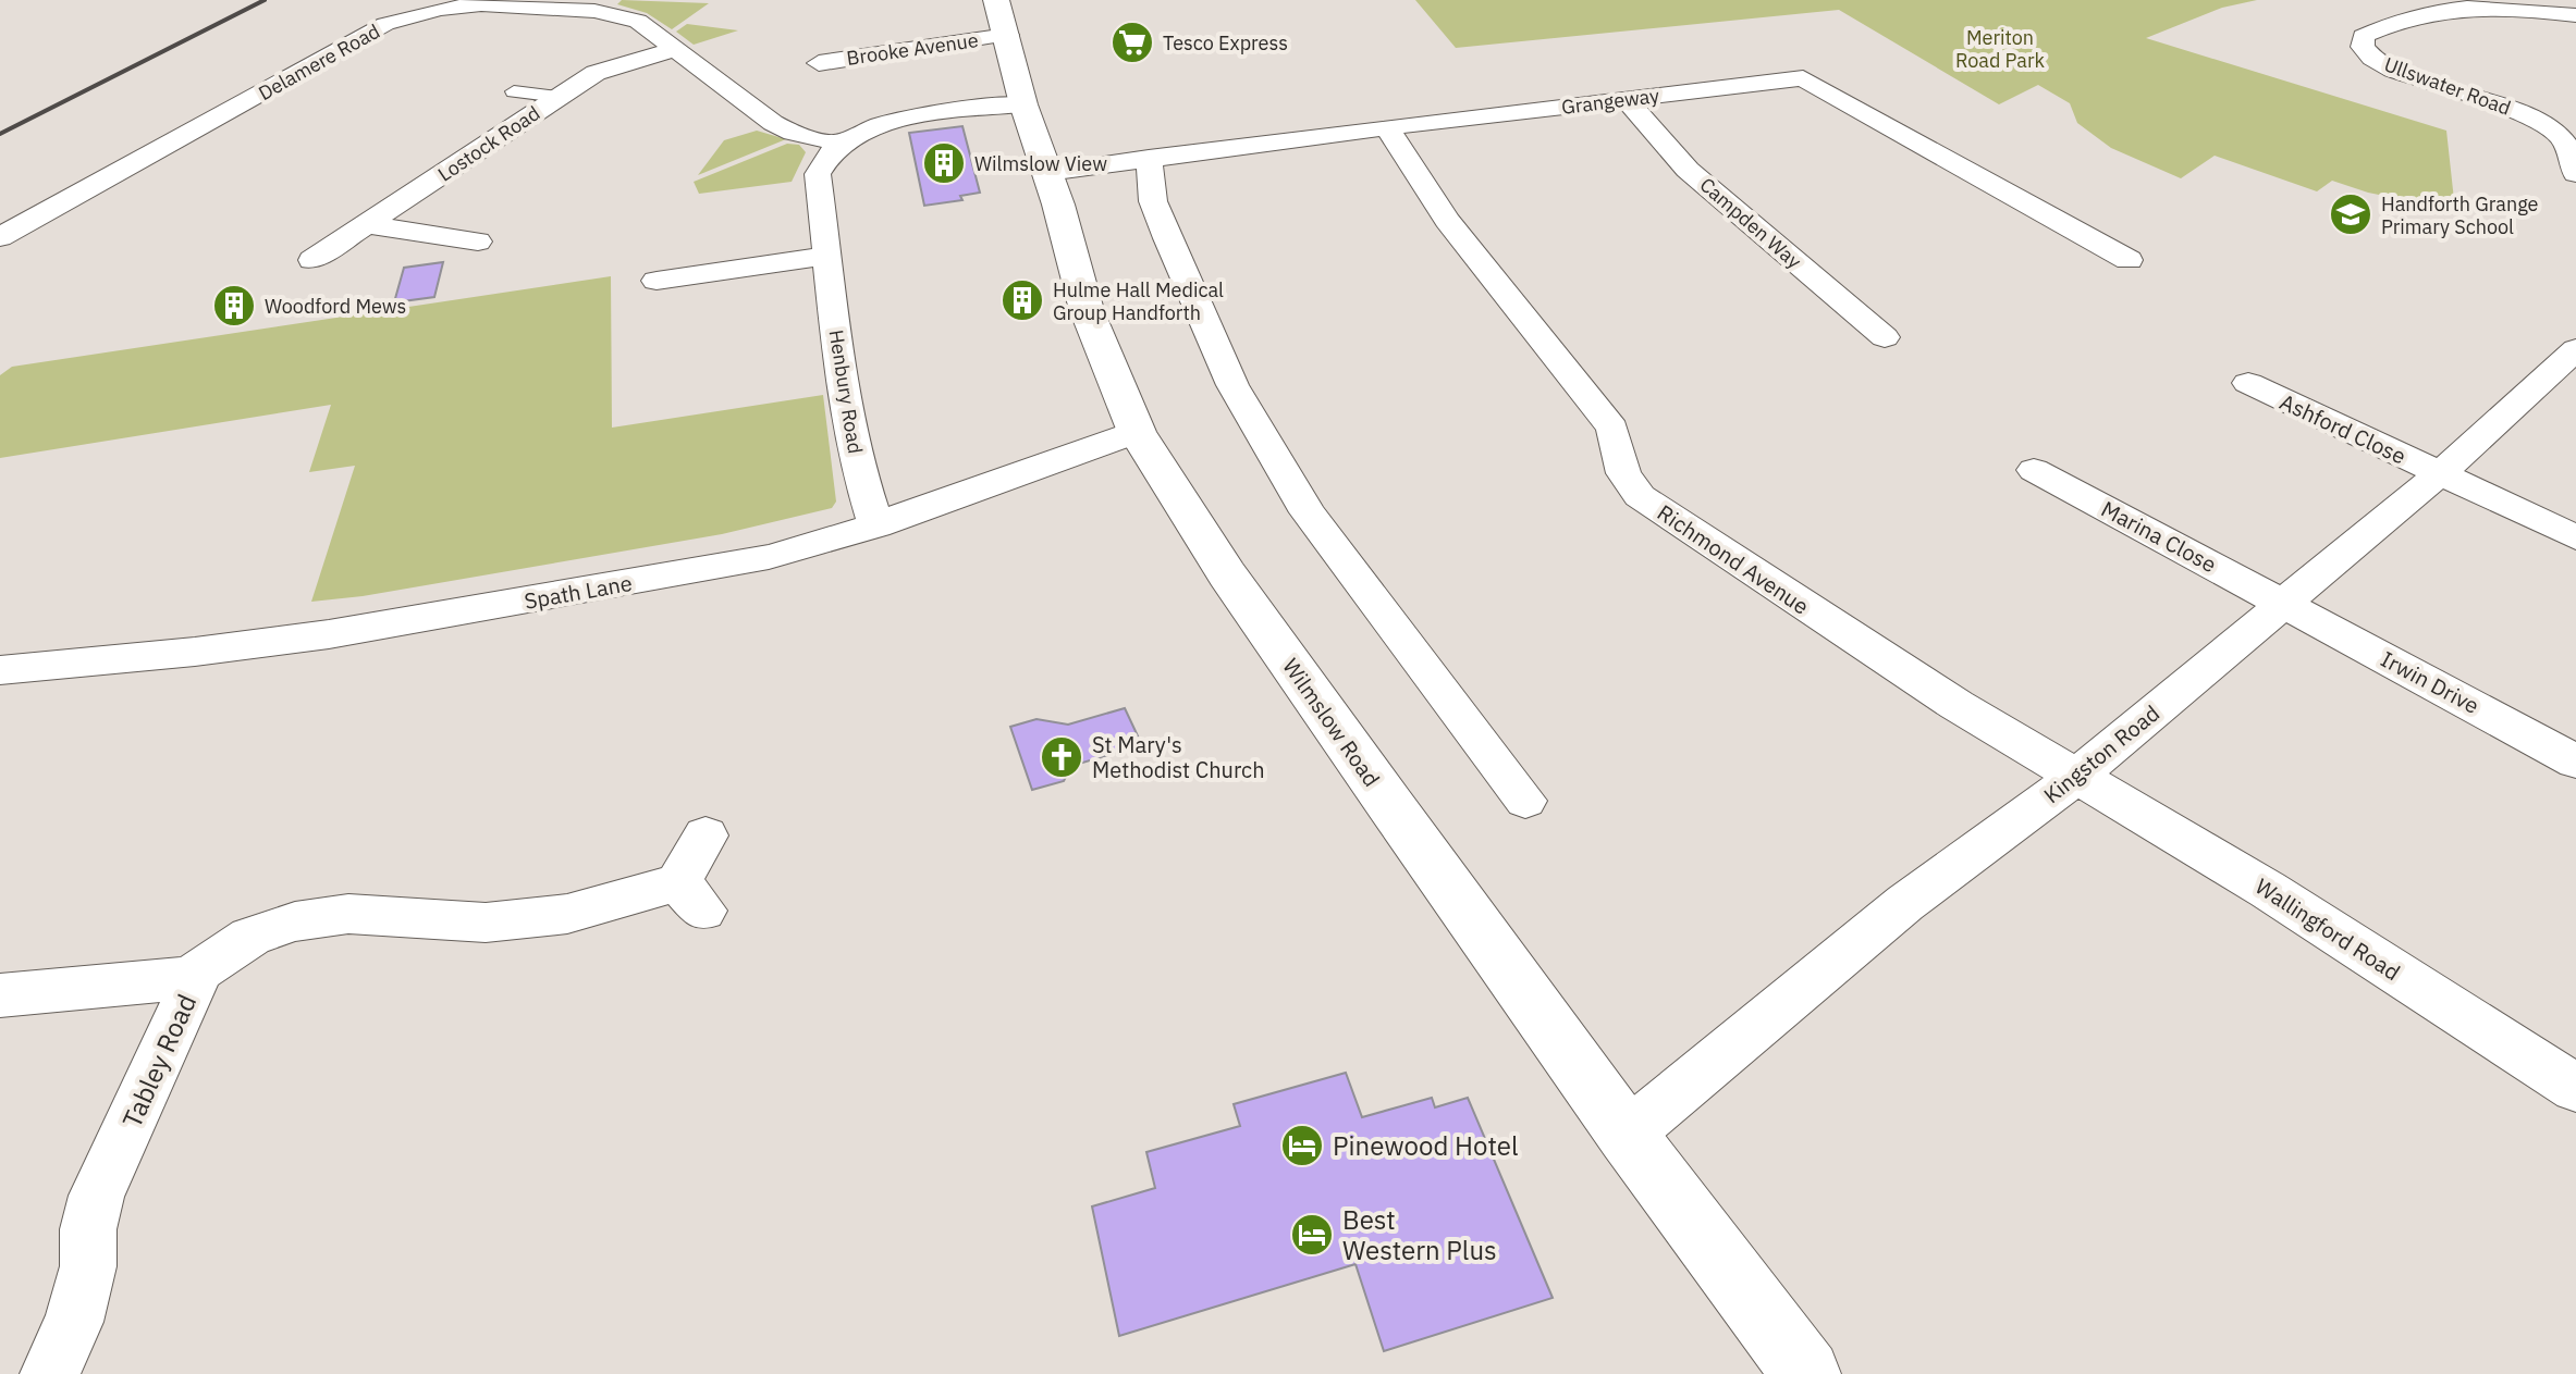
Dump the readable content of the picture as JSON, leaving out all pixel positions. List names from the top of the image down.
{
  "streets": {
    "main road": ["Wilmslow Road"],
    "street": [
      "Brooke Avenue",
      "Delamere Road",
      "Ullswater Road",
      "Grangeway",
      "Lostock Road",
      "Campden Way",
      "Henbury Road",
      "Ashford Close",
      "Marina Close",
      "Richmond Avenue",
      "Spath Lane",
      "Irwin Drive",
      "Kingston Road",
      "Wallingford Road",
      "Tabley Road"
    ]
  },
  "crossings": [
    ["Brooke Avenue", "Wilmslow Road"],
    ["Delamere Road", "Lostock Road"],
    ["Delamere Road", "Henbury Road"],
    ["Grangeway", "Campden Way"],
    ["Grangeway", "Richmond Avenue"],
    ["Grangeway", "Wilmslow Road"],
    ["Henbury Road", "Spath Lane"],
    ["Ashford Close", "Kingston Road"],
    ["Marina Close", "Irwin Drive"],
    ["Marina Close", "Kingston Road"],
    ["Richmond Avenue", "Kingston Road"],
    ["Richmond Avenue", "Wallingford Road"],
    ["Spath Lane", "Wilmslow Road"],
    ["Irwin Drive", "Kingston Road"],
    ["Wilmslow Road", "Kingston Road"],
    ["Kingston Road", "Wallingford Road"]
  ],
  "parks": ["Meriton Road Park"],
  "places": {
    "supermarket": ["Tesco Express"],
    "building": ["Wilmslow View", "Hulme Hall Medical Group Handforth", "Woodford Mews"],
    "school or university": ["Handforth Grange Primary School"],
    "church": ["St Mary's Methodist Church"],
    "hotel": ["Pinewood Hotel", "Best Western Plus"]
  }
}
